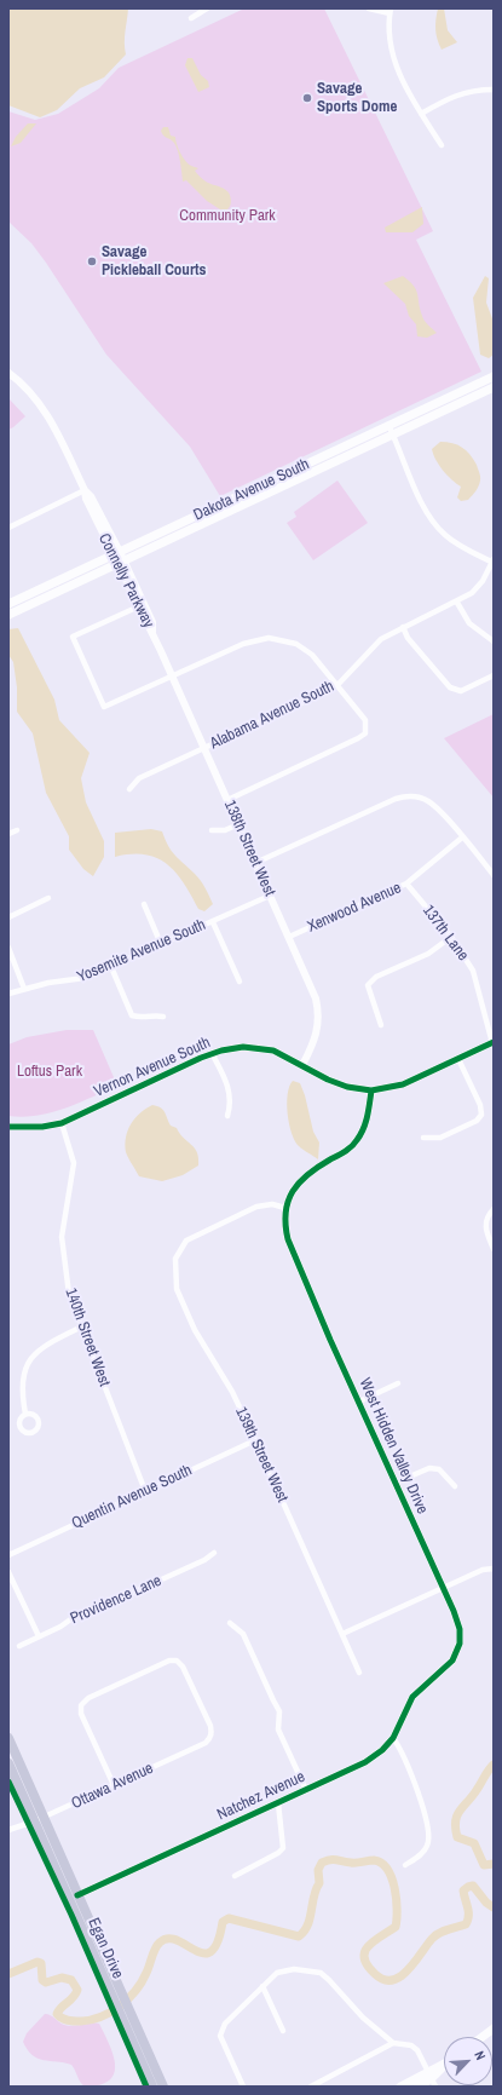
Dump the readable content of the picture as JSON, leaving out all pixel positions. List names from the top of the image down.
{
  "streets": {
    "highway": ["Egan Drive"],
    "main road": ["Dakota Avenue South"],
    "street": [
      "Connelly Parkway",
      "Alabama Avenue South",
      "138th Street West",
      "Xenwood Avenue",
      "137th Lane",
      "Yosemite Avenue South",
      "Vernon Avenue South",
      "140th Street West",
      "West Hidden Valley Drive",
      "139th Street West",
      "Quentin Avenue South",
      "Providence Lane",
      "Ottawa Avenue",
      "Natchez Avenue"
    ]
  },
  "crossings": [
    ["Dakota Avenue South", "Connelly Parkway"],
    ["Connelly Parkway", "138th Street West"],
    ["Alabama Avenue South", "138th Street West"],
    ["138th Street West", "Xenwood Avenue"],
    ["138th Street West", "Yosemite Avenue South"],
    ["138th Street West", "Vernon Avenue South"],
    ["Xenwood Avenue", "137th Lane"],
    ["137th Lane", "Vernon Avenue South"],
    ["Vernon Avenue South", "140th Street West"],
    ["140th Street West", "Quentin Avenue South"],
    ["West Hidden Valley Drive", "139th Street West"],
    ["West Hidden Valley Drive", "Natchez Avenue"],
    ["139th Street West", "Quentin Avenue South"],
    ["Ottawa Avenue", "Egan Drive"],
    ["Natchez Avenue", "Egan Drive"]
  ],
  "parks": ["Community Park", "Loftus Park"],
  "places": ["Savage Sports Dome", "Savage Pickleball Courts"],
  "north": "top right"
}
